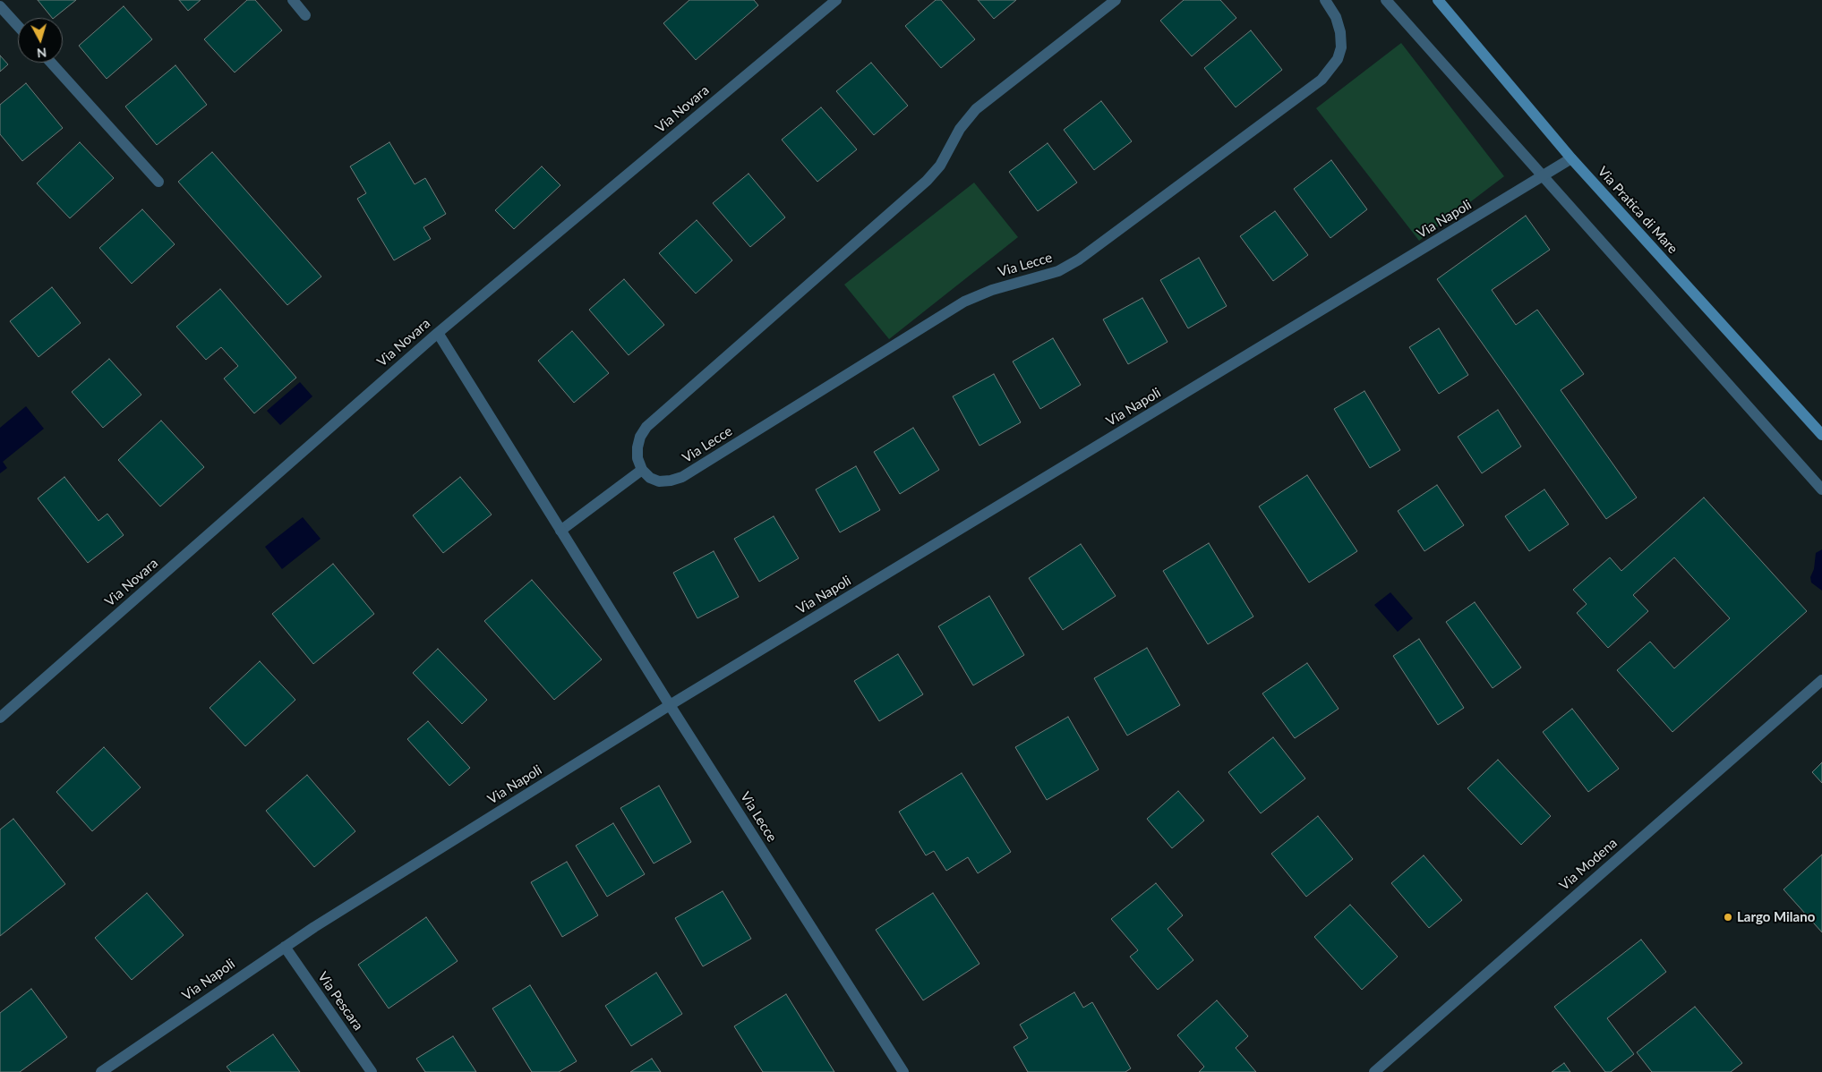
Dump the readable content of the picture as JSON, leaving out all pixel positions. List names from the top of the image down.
{
  "streets": {
    "street": [
      "Via Novara",
      "Via Pratica di Mare",
      "Via Napoli",
      "Via Lecce",
      "Via Modena",
      "Via Pescara"
    ]
  },
  "crossings": [
    ["Via Novara", "Via Lecce"],
    ["Via Pratica di Mare", "Via Napoli"],
    ["Via Napoli", "Via Lecce"],
    ["Via Napoli", "Via Pescara"]
  ],
  "places": ["Largo Milano"],
  "north": "bottom"
}
